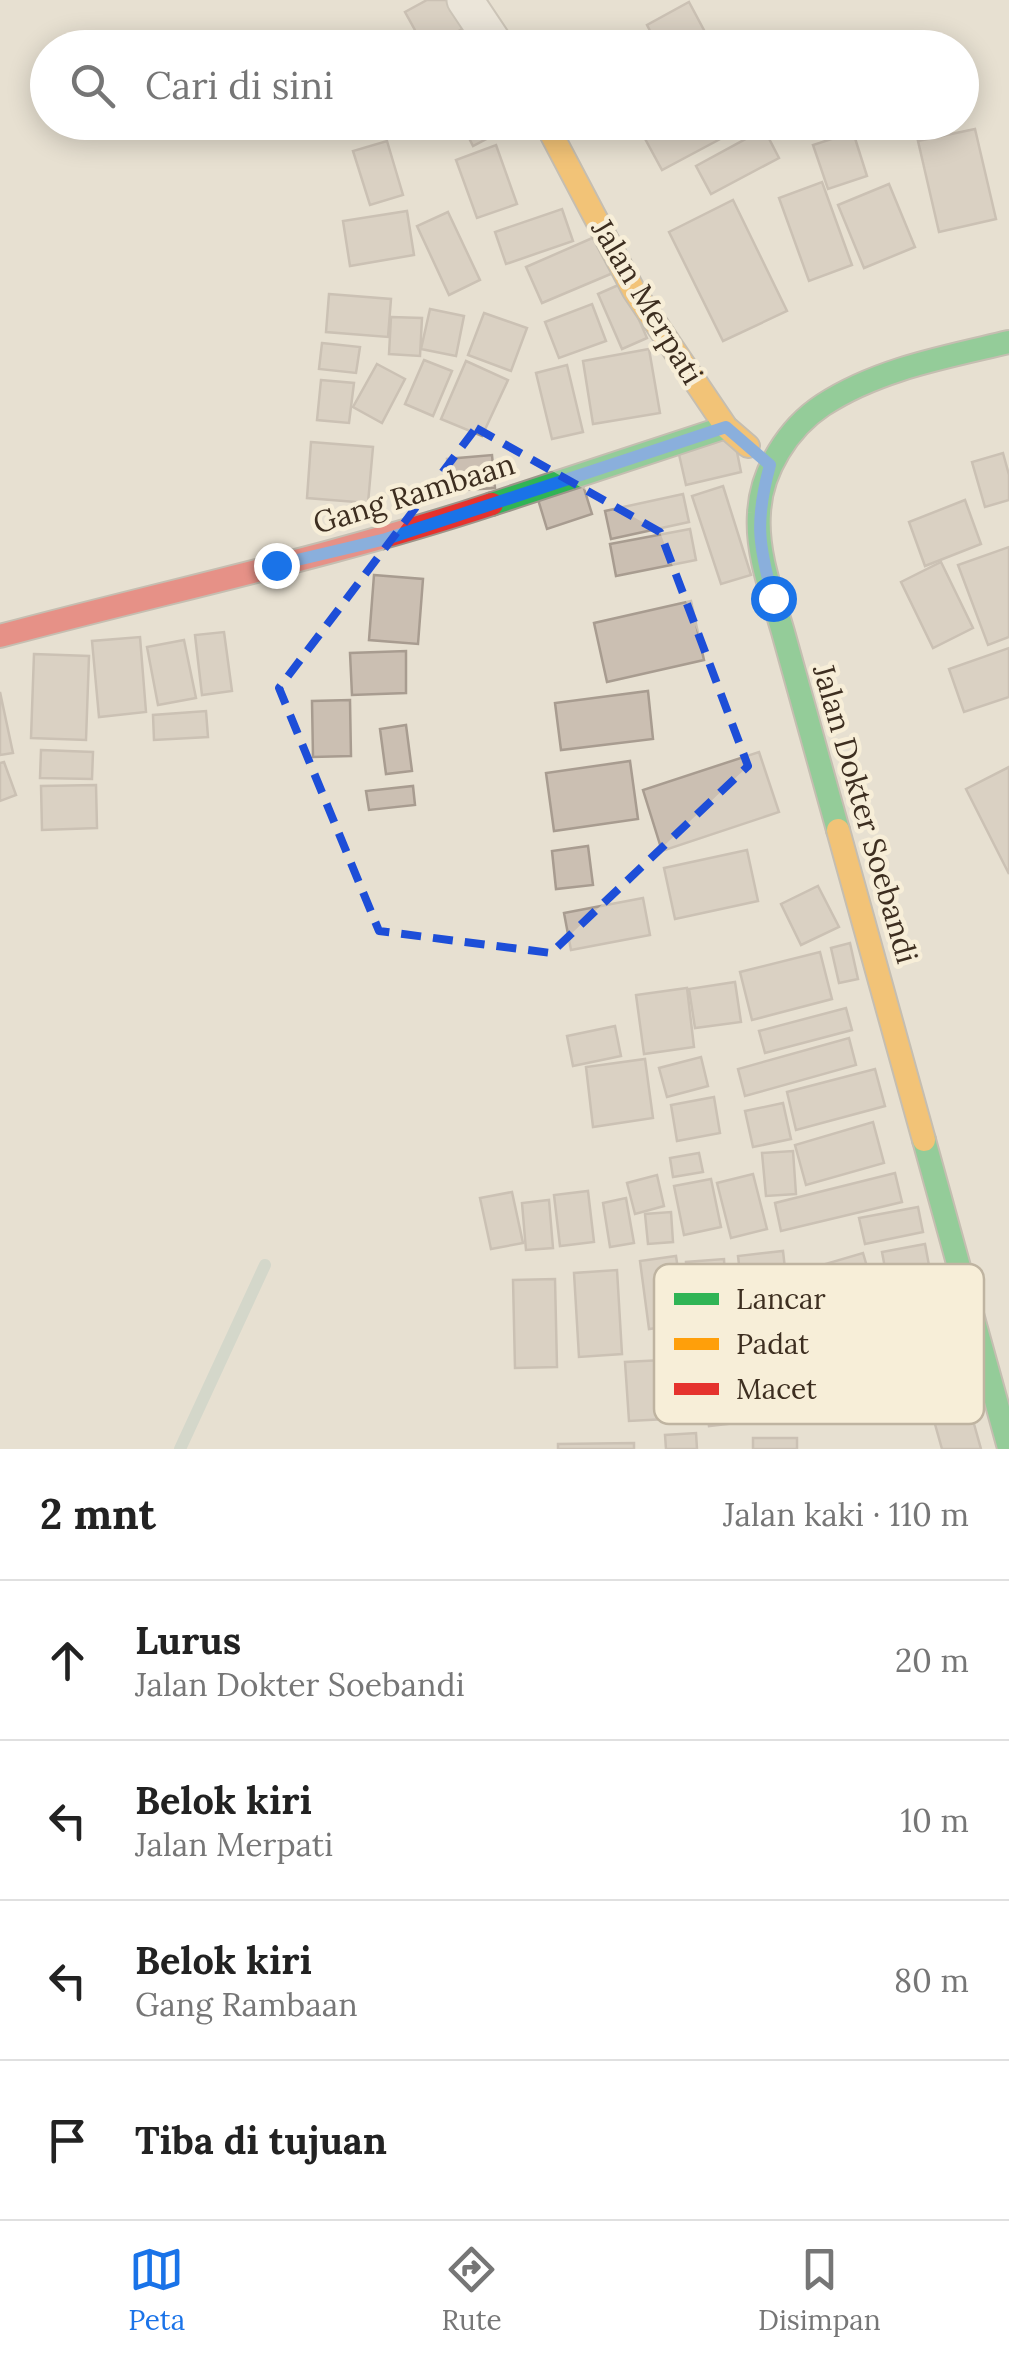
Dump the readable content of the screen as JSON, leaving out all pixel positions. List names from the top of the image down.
{
  "streets": {
    "main road": ["Jalan Merpati", "Gang Rambaan", "Jalan Dokter Soebandi"]
  },
  "crossings": [
    ["Jalan Merpati", "Gang Rambaan"],
    ["Jalan Merpati", "Jalan Dokter Soebandi"]
  ],
  "legend": ["Lancar", "Padat", "Macet"],
  "page": {
    "search": "Cari di sini",
    "heading": ["2 mnt", "Jalan kaki · 110 m"],
    "list": [
      ["Lurus", "Jalan Dokter Soebandi", "20 m"],
      ["Belok kiri", "Jalan Merpati", "10 m"],
      ["Belok kiri", "Gang Rambaan", "80 m"],
      "Tiba di tujuan"
    ],
    "nav": ["Peta", "Rute", "Disimpan"]
  }
}
